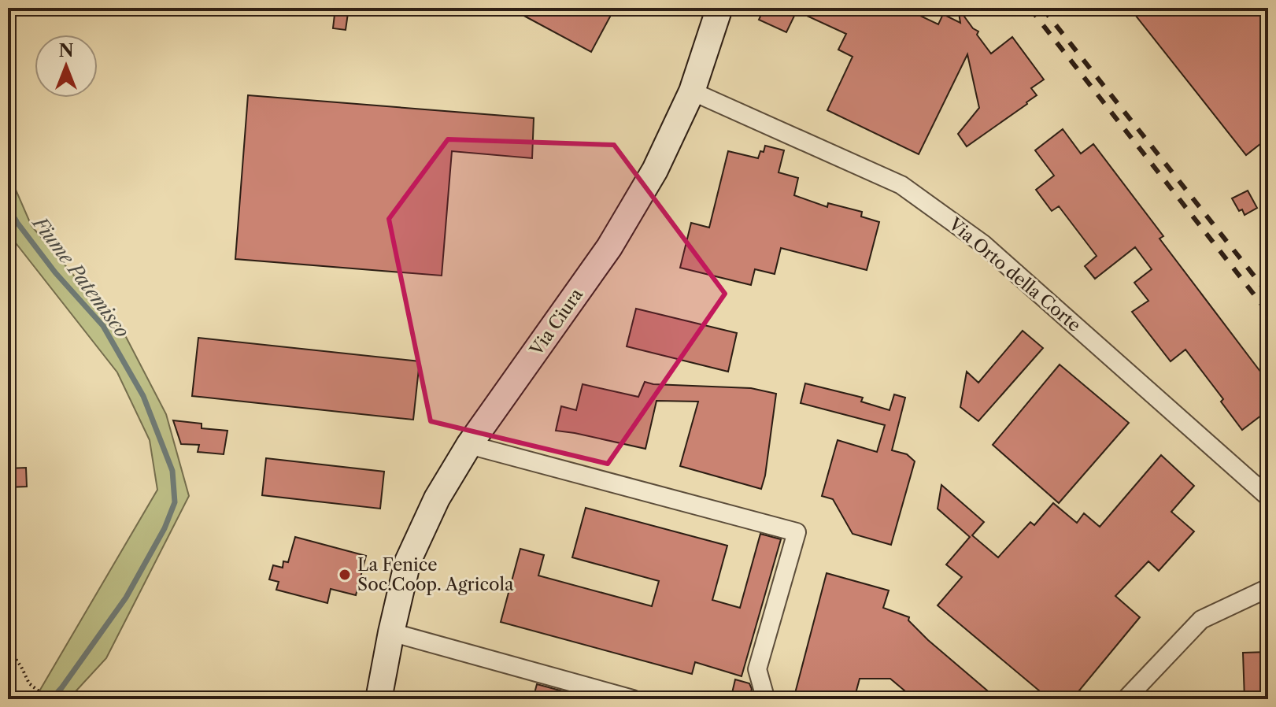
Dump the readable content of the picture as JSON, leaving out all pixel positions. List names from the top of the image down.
{
  "streets": {
    "main road": ["Via Ciura"],
    "street": ["Via Orto della Corte"]
  },
  "crossings": [
    ["Via Orto della Corte", "Via Ciura"]
  ],
  "water": ["Fiume Patemisco"],
  "places": ["La Fenice Soc.Coop. Agricola"],
  "north": "top"
}
